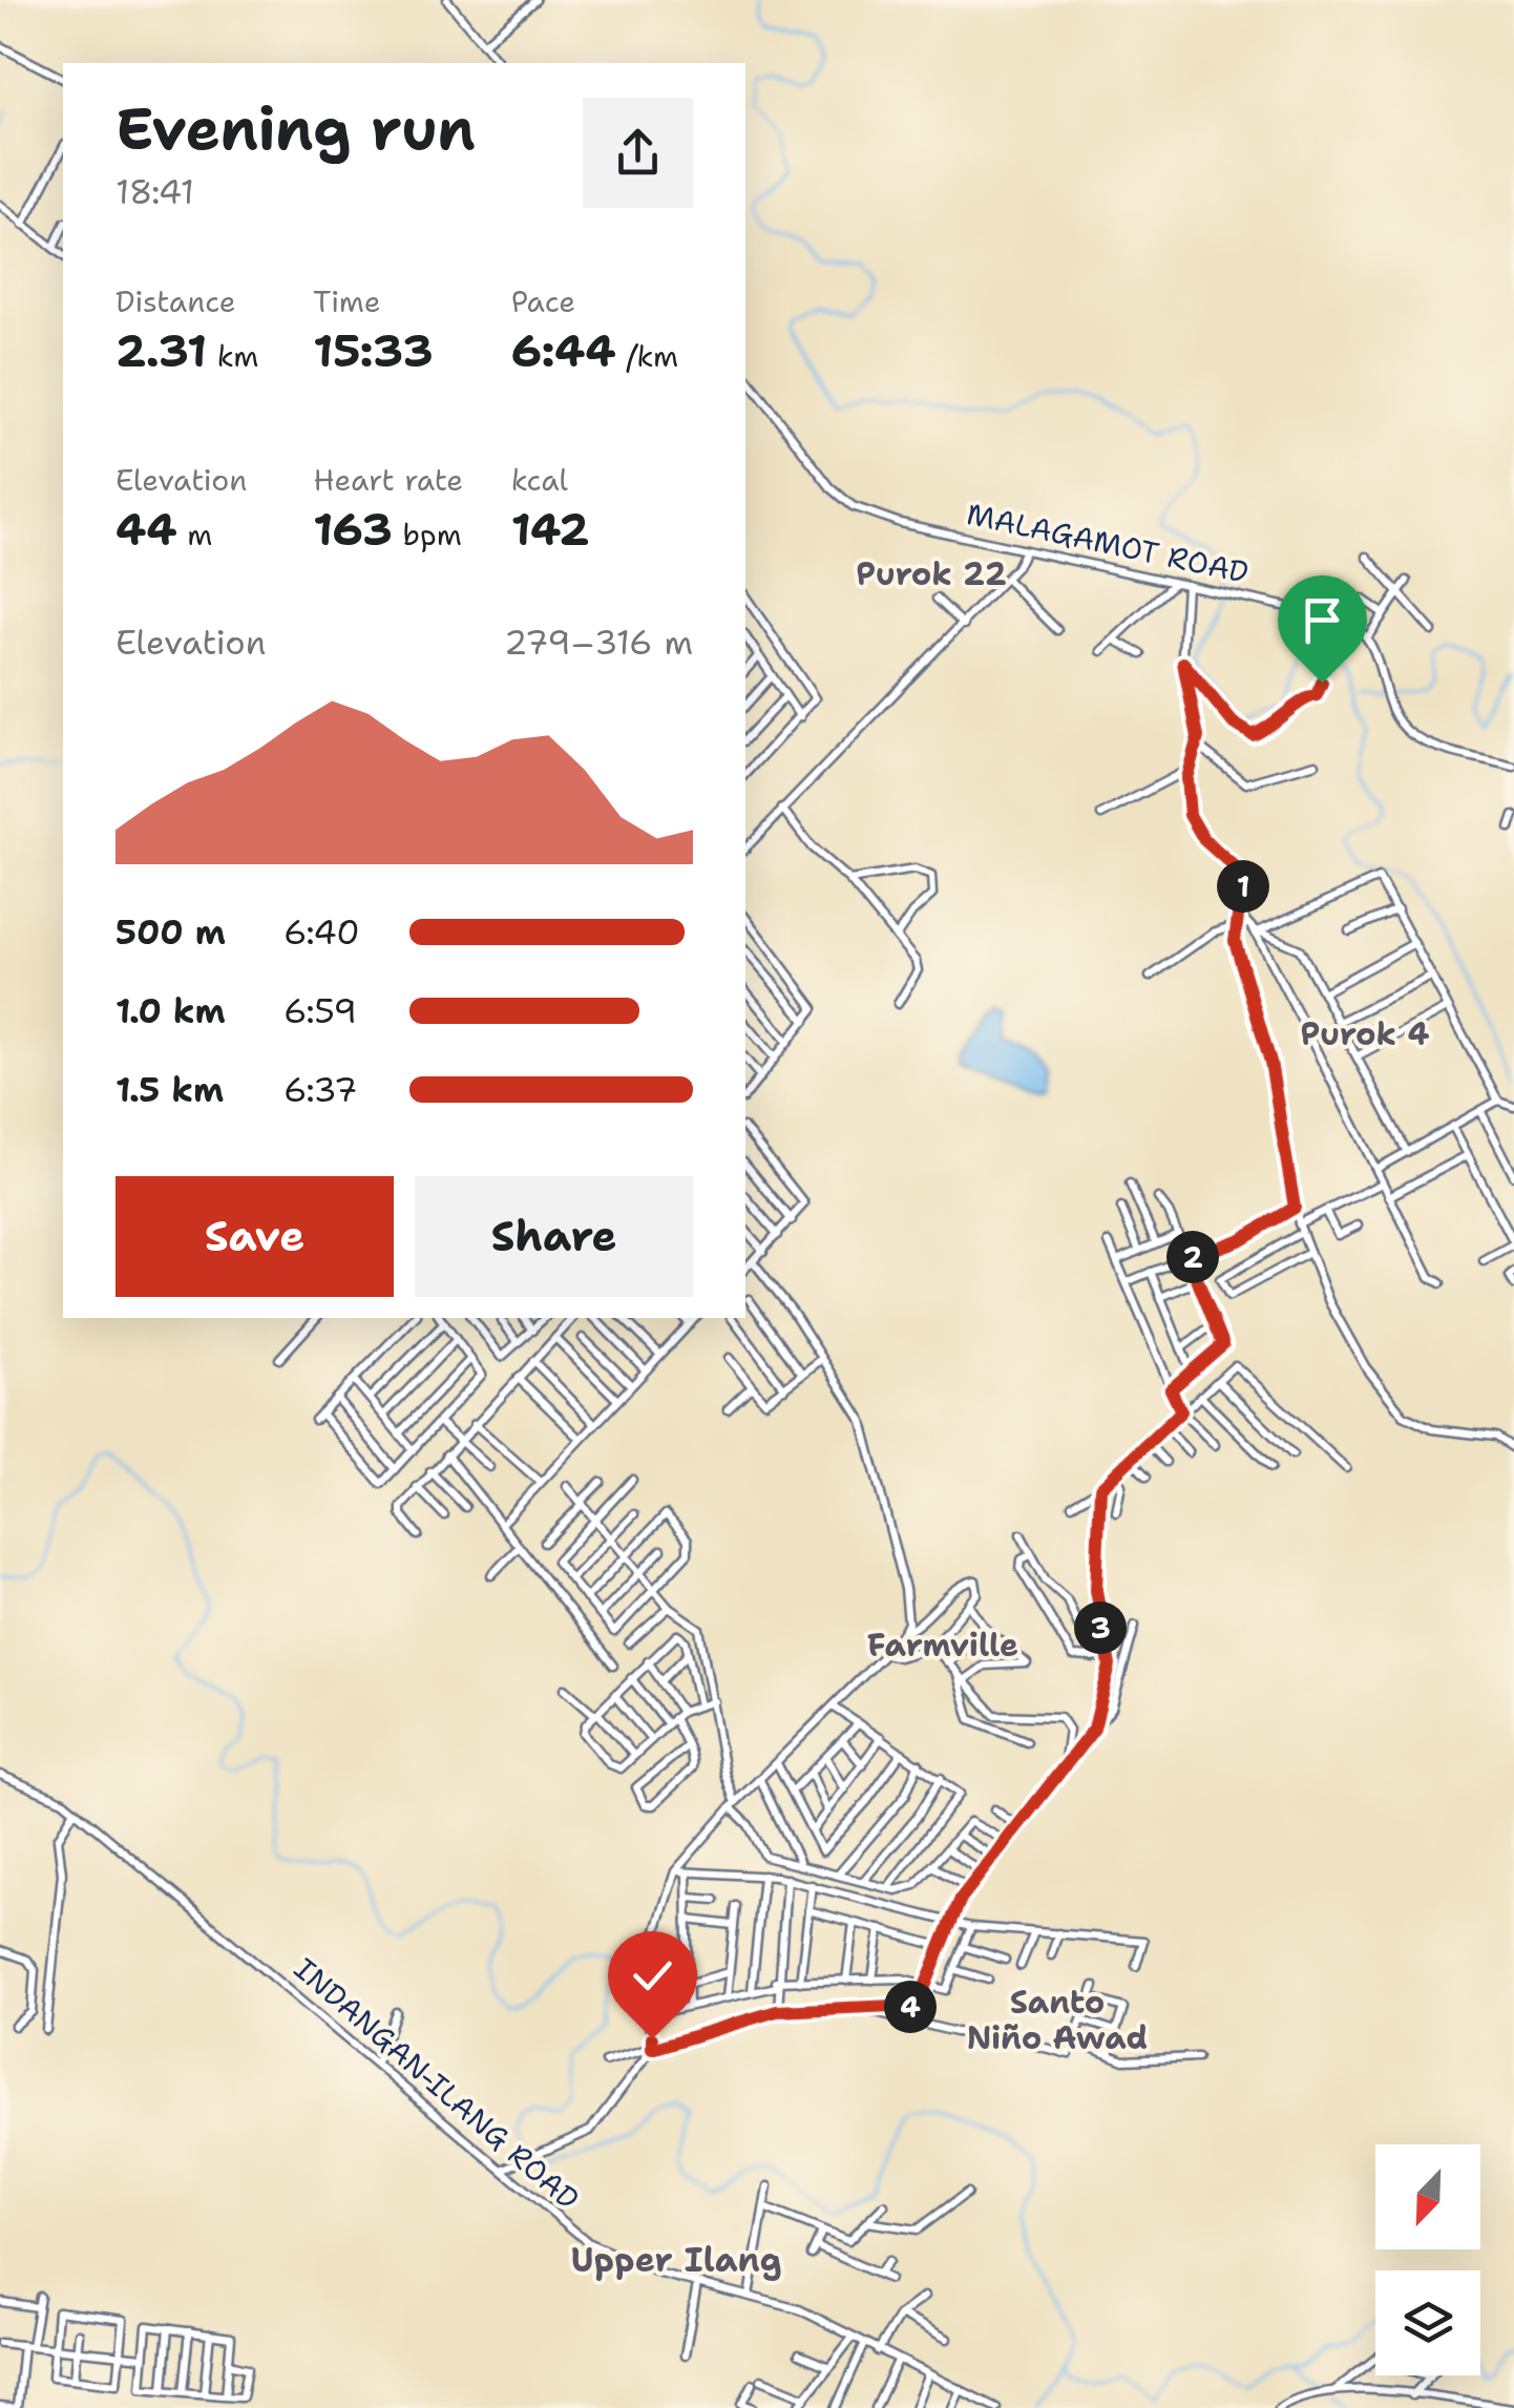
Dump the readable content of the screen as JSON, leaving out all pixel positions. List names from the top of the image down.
{
  "streets": {
    "street": ["MALAGAMOT ROAD", "INDANGAN-ILANG ROAD"]
  },
  "districts": [
    "Purok 22",
    "Purok 4",
    "Farmville",
    "Santo Niño Awad",
    "Upper Ilang"
  ],
  "north": "bottom left",
  "page": {
    "heading": ["Evening run", "18:41"],
    "stats": [
      ["Distance", "2.31 km"],
      ["Time", "15:33"],
      ["Pace", "6:44 /km"],
      ["Elevation", "44 m"],
      ["Heart rate", "163 bpm"],
      ["kcal", "142"]
    ],
    "chart": ["Elevation", "279–316 m"],
    "pins": [
      "1",
      "2",
      "3",
      "4"
    ],
    "list": [
      {
        "name": "500 m",
        "note": "6:40"
      },
      {
        "name": "1.0 km",
        "note": "6:59"
      },
      {
        "name": "1.5 km",
        "note": "6:37"
      }
    ],
    "buttons": ["Save", "Share"]
  }
}
